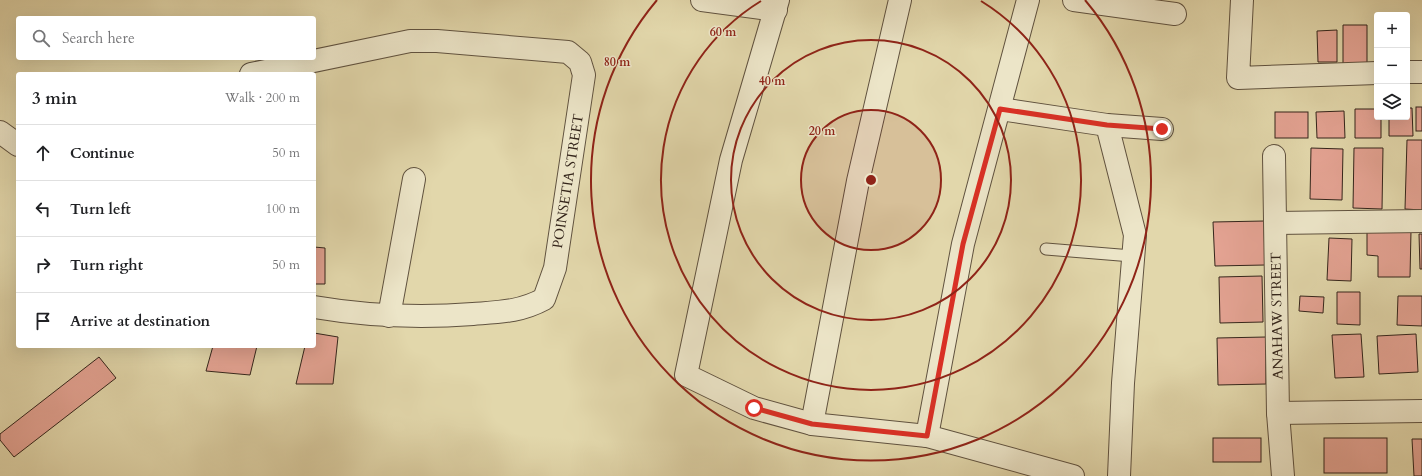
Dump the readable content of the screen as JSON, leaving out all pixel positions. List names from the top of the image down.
{
  "streets": {
    "street": ["POINSETIA STREET", "ANAHAW STREET"]
  },
  "page": {
    "map_buttons": ["+", "−"],
    "search": "Search here",
    "heading": ["3 min", "Walk · 200 m"],
    "list": [
      ["Continue", "50 m"],
      ["Turn left", "100 m"],
      ["Turn right", "50 m"],
      "Arrive at destination"
    ]
  },
  "rings": [
    "60 m",
    "80 m",
    "40 m",
    "20 m"
  ]
}
